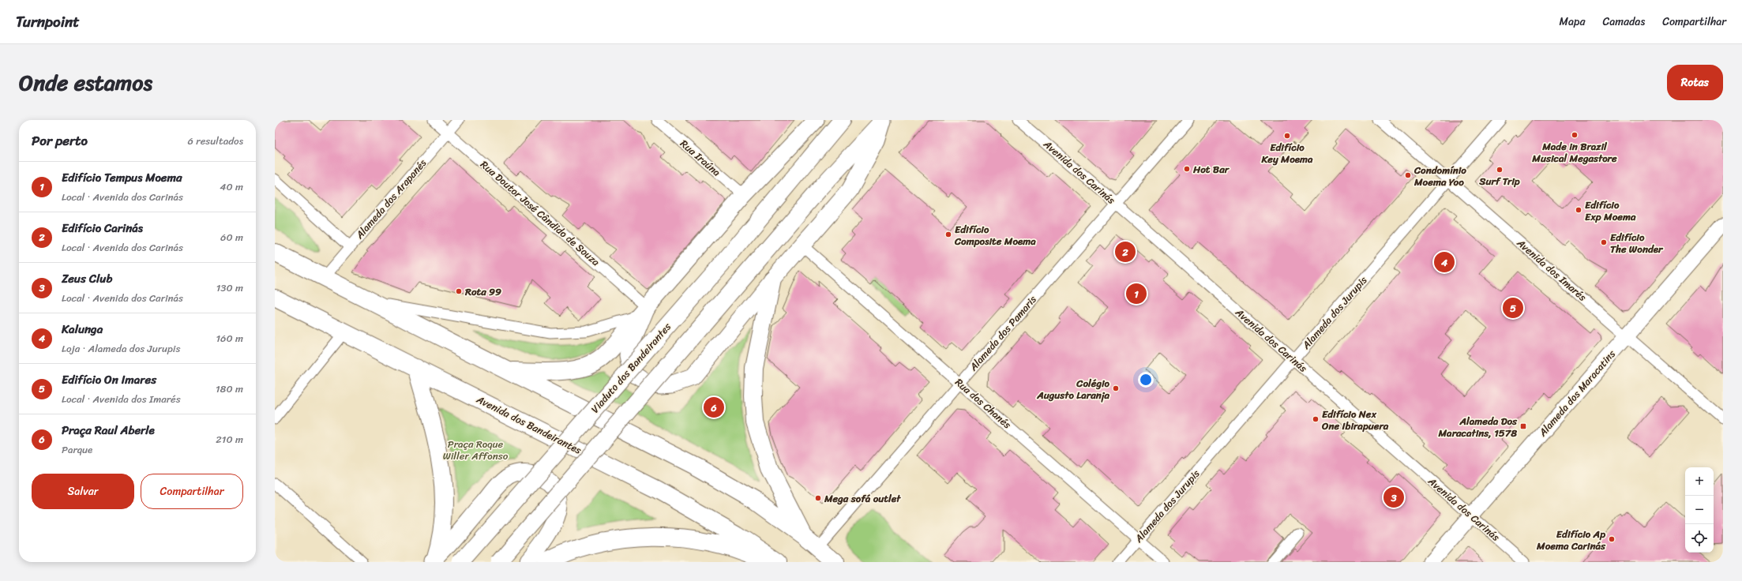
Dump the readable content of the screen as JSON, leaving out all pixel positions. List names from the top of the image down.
{
  "streets": {
    "highway": ["Avenida dos Bandeirantes"],
    "main road": ["Viaduto dos Bandeirantes", "Alameda dos Maracatins"],
    "street": [
      "Rua Iraúna",
      "Avenida dos Carinás",
      "Alameda dos Arapanés",
      "Rua Doutor José Cândido de Souza",
      "Avenida dos Imarés",
      "Alameda dos Jurupis",
      "Alameda dos Pamaris",
      "Rua dos Chanés"
    ]
  },
  "crossings": [
    ["Avenida dos Carinás", "Alameda dos Jurupis"],
    ["Avenida dos Carinás", "Alameda dos Pamaris"],
    ["Avenida dos Carinás", "Alameda dos Maracatins"],
    ["Alameda dos Arapanés", "Rua Doutor José Cândido de Souza"],
    ["Avenida dos Imarés", "Alameda dos Jurupis"],
    ["Avenida dos Imarés", "Alameda dos Maracatins"],
    ["Alameda dos Jurupis", "Rua dos Chanés"],
    ["Alameda dos Pamaris", "Rua dos Chanés"]
  ],
  "parks": ["Praça Roque Willer Affonso"],
  "places": {
    "other": [
      "Made in Brazil Musical Megastore",
      "Edifício Key Moema",
      "Hot Bar",
      "Surf Trip",
      "Condomínio Moema Yoo",
      "Edifício Exp Moema",
      "Edifício Composite Moema",
      "Edifício The Wonder",
      "Rota 99",
      "Colégio Augusto Laranja",
      "Edifício Nex One Ibirapuera",
      "Mega sofá outlet",
      "Edifício Ap Moema Carinás"
    ],
    "transit": ["Alameda Dos Maracatins, 1578"]
  },
  "page": {
    "header": "Turnpoint",
    "nav": ["Mapa", "Camadas", "Compartilhar"],
    "title": "Onde estamos",
    "buttons": [
      "Rotas",
      ["Salvar", "Compartilhar"]
    ],
    "heading": ["Por perto", "6 resultados"],
    "list": [
      {
        "mark": "1",
        "name": "Edifício Tempus Moema",
        "note": "Local · Avenida dos Carinás",
        "value": "40 m"
      },
      {
        "mark": "2",
        "name": "Edifício Carinás",
        "note": "Local · Avenida dos Carinás",
        "value": "60 m"
      },
      {
        "mark": "3",
        "name": "Zeus Club",
        "note": "Local · Avenida dos Carinás",
        "value": "130 m"
      },
      {
        "mark": "4",
        "name": "Kalunga",
        "note": "Loja · Alameda dos Jurupis",
        "value": "160 m"
      },
      {
        "mark": "5",
        "name": "Edifício On Imares",
        "note": "Local · Avenida dos Imarés",
        "value": "180 m"
      },
      {
        "mark": "6",
        "name": "Praça Raul Aberle",
        "note": "Parque",
        "value": "210 m"
      }
    ],
    "pins": [
      "2",
      "4",
      "1",
      "5",
      "6",
      "3"
    ],
    "map_buttons": ["+", "−"]
  }
}
